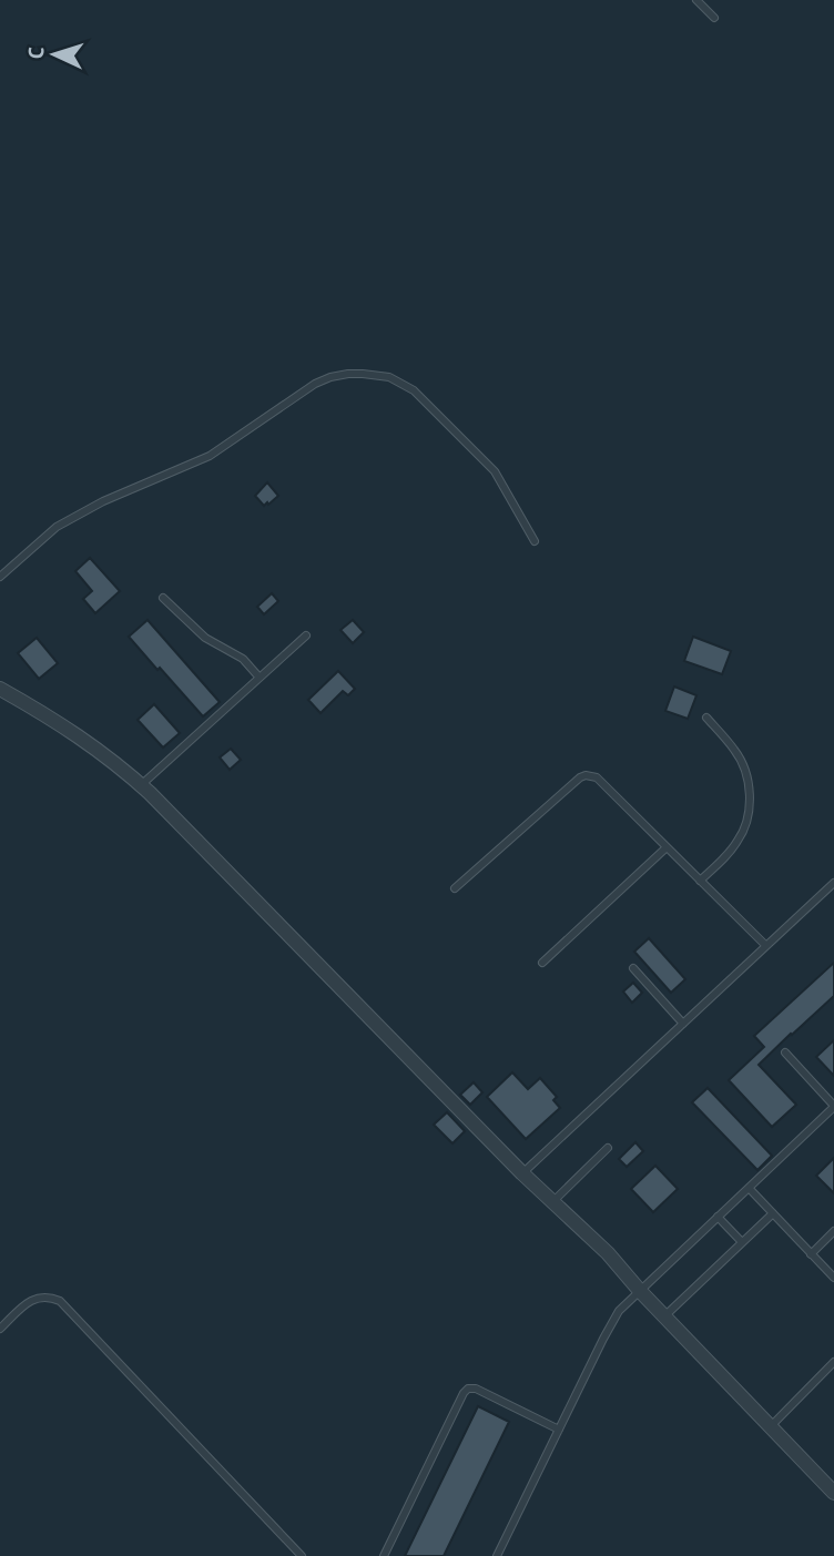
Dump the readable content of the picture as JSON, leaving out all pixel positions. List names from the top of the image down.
{
  "north": "left"
}
